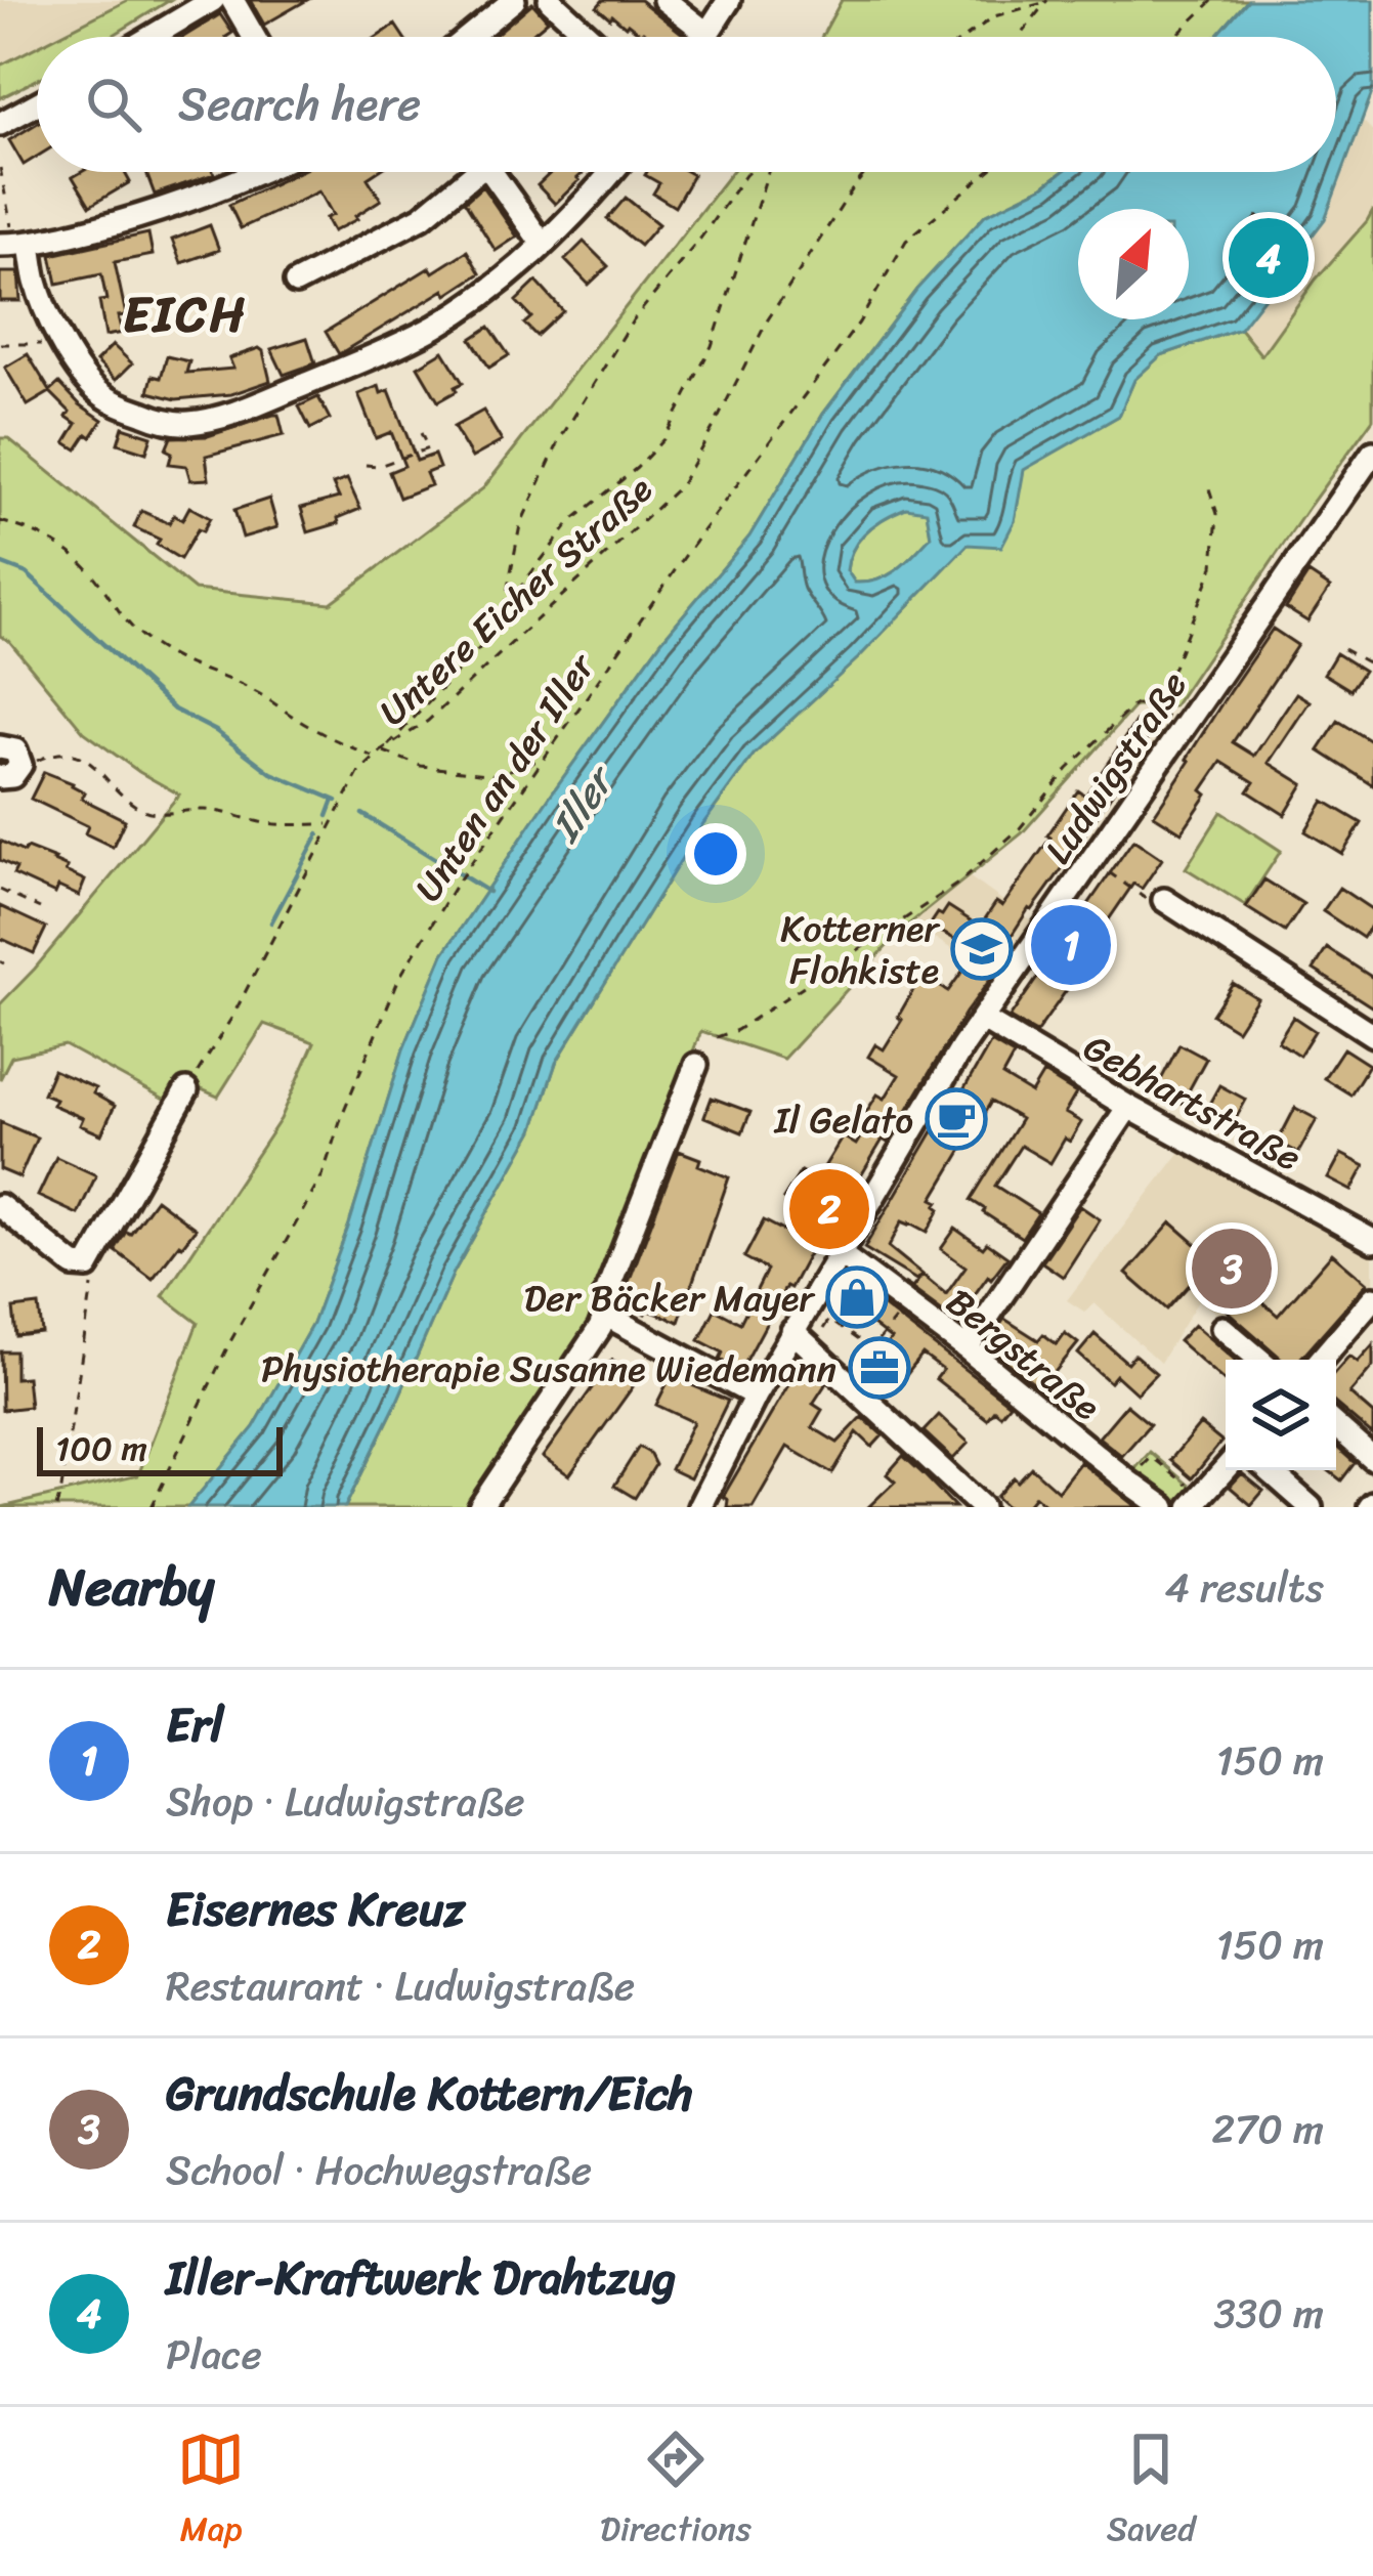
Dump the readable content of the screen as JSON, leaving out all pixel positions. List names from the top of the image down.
{
  "streets": {
    "street": ["Ludwigstraße", "Gebhartstraße", "Bergstraße"],
    "path": ["Untere Eicher Straße", "Unten an der Iller"]
  },
  "crossings": [
    ["Ludwigstraße", "Gebhartstraße"],
    ["Ludwigstraße", "Bergstraße"]
  ],
  "districts": ["EICH"],
  "water": ["Iller"],
  "places": {
    "school or university": ["Kotterner Flohkiste"],
    "cafe": ["Il Gelato"],
    "shop": ["Der Bäcker Mayer"],
    "office": ["Physiotherapie Susanne Wiedemann"]
  },
  "scale_bar": "100 m",
  "north": "top right",
  "page": {
    "search": "Search here",
    "pins": [
      "4",
      "1",
      "2",
      "3"
    ],
    "scale": "100 m",
    "heading": ["Nearby", "4 results"],
    "list": [
      {
        "mark": "1",
        "name": "Erl",
        "note": "Shop · Ludwigstraße",
        "value": "150 m"
      },
      {
        "mark": "2",
        "name": "Eisernes Kreuz",
        "note": "Restaurant · Ludwigstraße",
        "value": "150 m"
      },
      {
        "mark": "3",
        "name": "Grundschule Kottern/Eich",
        "note": "School · Hochwegstraße",
        "value": "270 m"
      },
      {
        "mark": "4",
        "name": "Iller-Kraftwerk Drahtzug",
        "note": "Place",
        "value": "330 m"
      }
    ],
    "nav": ["Map", "Directions", "Saved"]
  }
}
